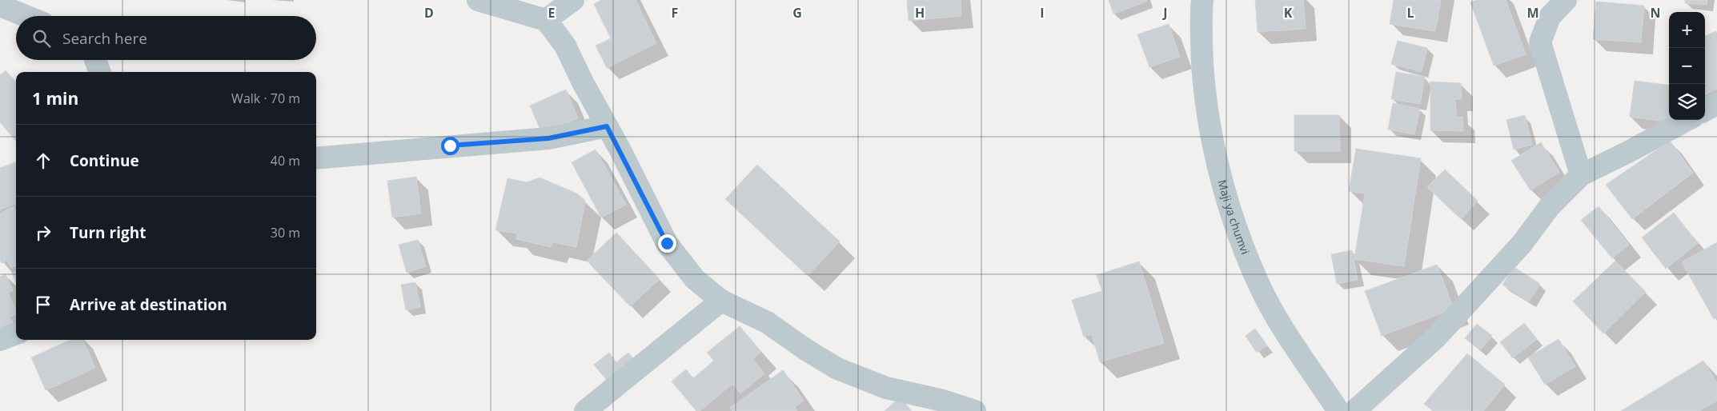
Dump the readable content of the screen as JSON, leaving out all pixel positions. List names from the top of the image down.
{
  "streets": {
    "street": ["Maji ya chumvi"]
  },
  "page": {
    "map_buttons": ["+", "−"],
    "search": "Search here",
    "heading": ["1 min", "Walk · 70 m"],
    "list": [
      ["Continue", "40 m"],
      ["Turn right", "30 m"],
      "Arrive at destination"
    ]
  },
  "grid": {
    "columns": [
      "D",
      "E",
      "F",
      "G",
      "H",
      "I",
      "J",
      "K",
      "L",
      "M",
      "N"
    ]
  }
}
